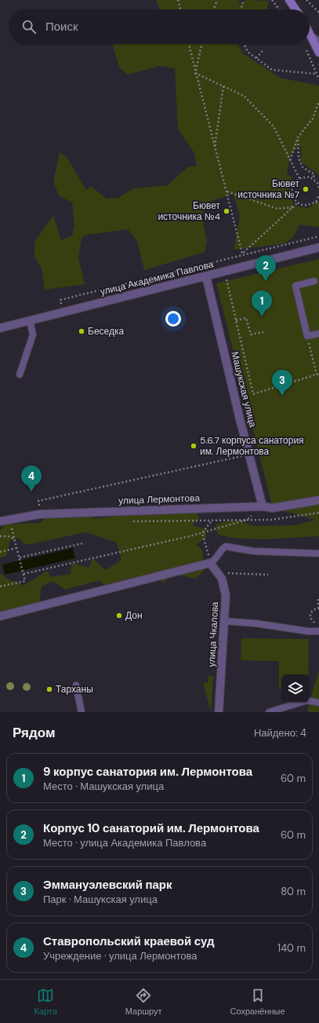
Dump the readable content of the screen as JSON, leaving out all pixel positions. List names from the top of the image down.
{
  "streets": {
    "street": [
      "улица Академика Павлова",
      "Машукская улица",
      "улица Лермонтова",
      "улица Чкалова"
    ]
  },
  "crossings": [
    ["улица Академика Павлова", "Машукская улица"],
    ["Машукская улица", "улица Лермонтова"]
  ],
  "places": [
    "Бювет источника №7",
    "Бювет источника №4",
    "Беседка",
    "5.6.7 корпуса санатория им. Лермонтова",
    "Дон",
    "Тарханы"
  ],
  "page": {
    "search": "Поиск",
    "pins": [
      "2",
      "1",
      "3",
      "4"
    ],
    "heading": ["Рядом", "Найдено: 4"],
    "list": [
      {
        "mark": "1",
        "name": "9 корпус санатория им. Лермонтова",
        "note": "Место · Машукская улица",
        "value": "60 m"
      },
      {
        "mark": "2",
        "name": "Корпус 10 санаторий им. Лермонтова",
        "note": "Место · улица Академика Павлова",
        "value": "60 m"
      },
      {
        "mark": "3",
        "name": "Эммануэлевский парк",
        "note": "Парк · Машукская улица",
        "value": "80 m"
      },
      {
        "mark": "4",
        "name": "Ставропольский краевой суд",
        "note": "Учреждение · улица Лермонтова",
        "value": "140 m"
      }
    ],
    "nav": ["Карта", "Маршрут", "Сохранённые"]
  }
}
